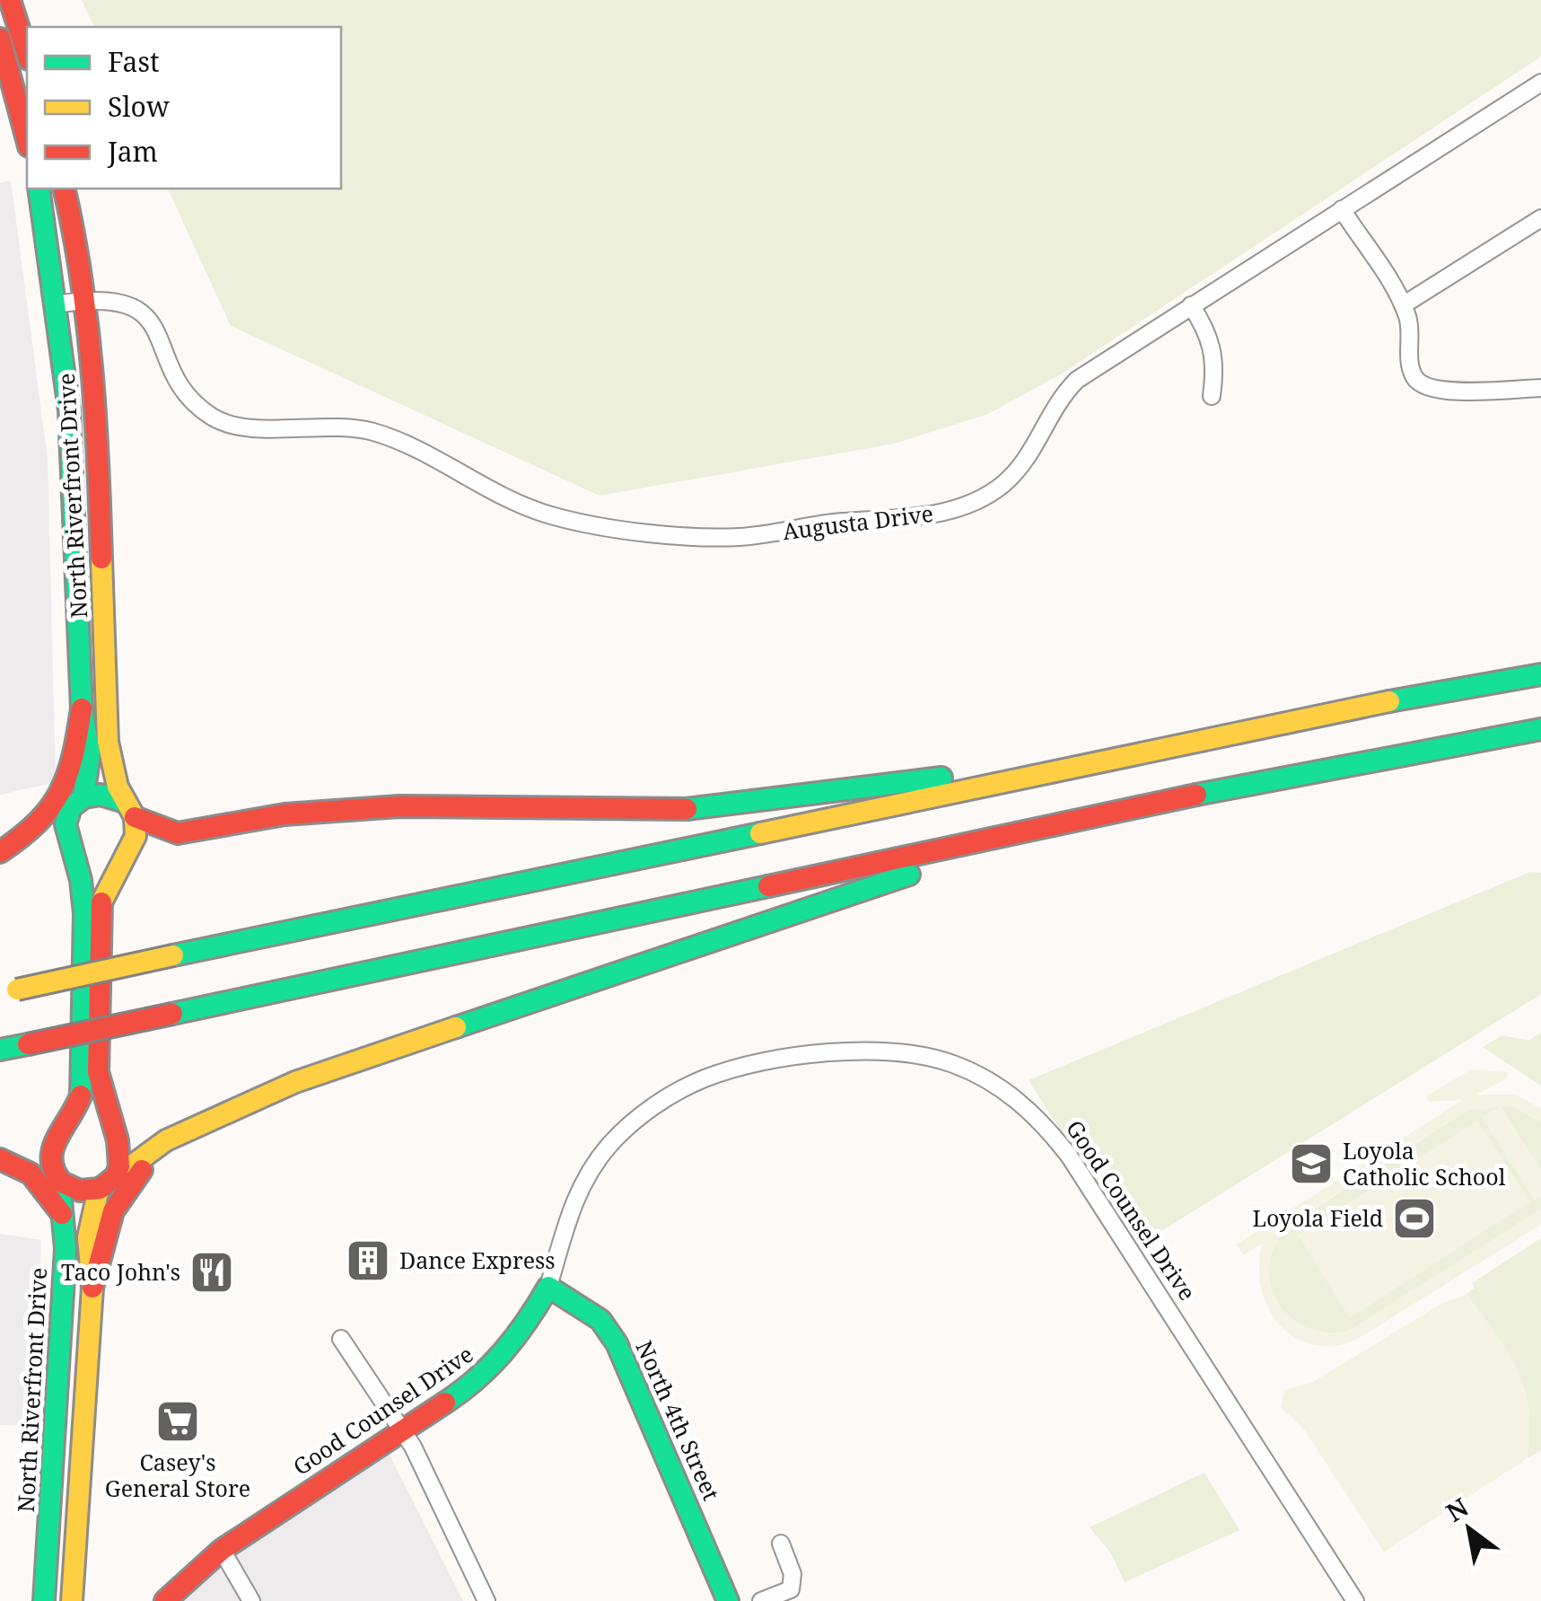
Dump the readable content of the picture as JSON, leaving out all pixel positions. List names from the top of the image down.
{
  "streets": {
    "main road": ["North Riverfront Drive", "Good Counsel Drive", "North 4th Street"],
    "street": ["Augusta Drive"]
  },
  "crossings": [
    ["North Riverfront Drive", "Augusta Drive"],
    ["Good Counsel Drive", "North 4th Street"]
  ],
  "places": {
    "school or university": ["Loyola Catholic School"],
    "sports": ["Loyola Field"],
    "building": ["Dance Express"],
    "restaurant": ["Taco John's"],
    "supermarket": ["Casey's General Store"]
  },
  "legend": ["Fast", "Slow", "Jam"],
  "north": "top left"
}
